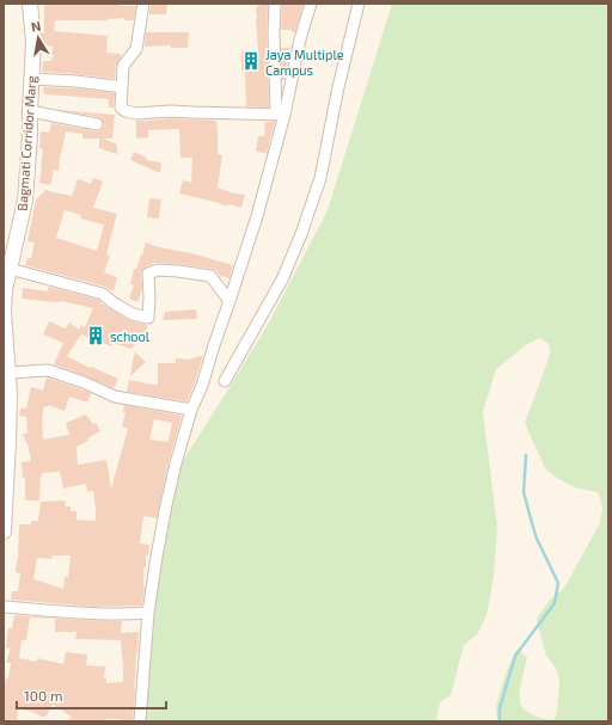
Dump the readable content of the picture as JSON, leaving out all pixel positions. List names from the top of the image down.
{
  "streets": {
    "street": ["Bagmati Corridor Marg"]
  },
  "places": {
    "building": ["Jaya Multiple Campus", "school"]
  },
  "scale_bar": "100 m",
  "north": "top"
}
